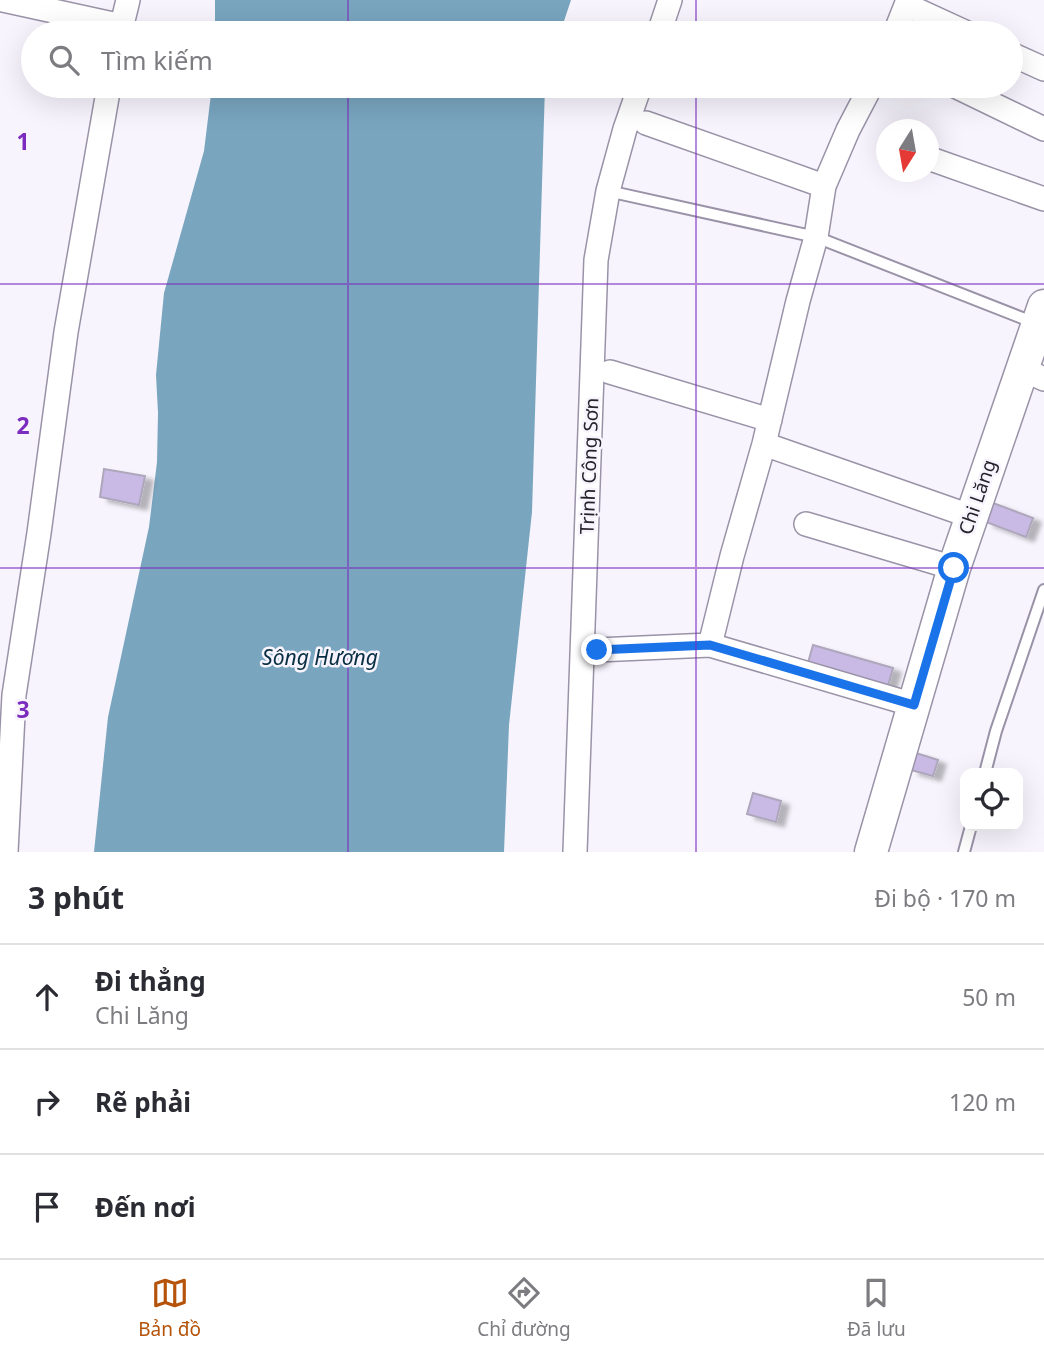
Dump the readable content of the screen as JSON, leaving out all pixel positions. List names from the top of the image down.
{
  "streets": {
    "street": ["Trịnh Công Sơn", "Chi Lăng"]
  },
  "water": ["Sông Hương"],
  "north": "bottom",
  "page": {
    "search": "Tìm kiếm",
    "heading": ["3 phút", "Đi bộ · 170 m"],
    "list": [
      ["Đi thẳng", "Chi Lăng", "50 m"],
      ["Rẽ phải", "120 m"],
      "Đến nơi"
    ],
    "nav": ["Bản đồ", "Chỉ đường", "Đã lưu"]
  },
  "grid": {
    "rows": ["1", "2", "3"]
  }
}
